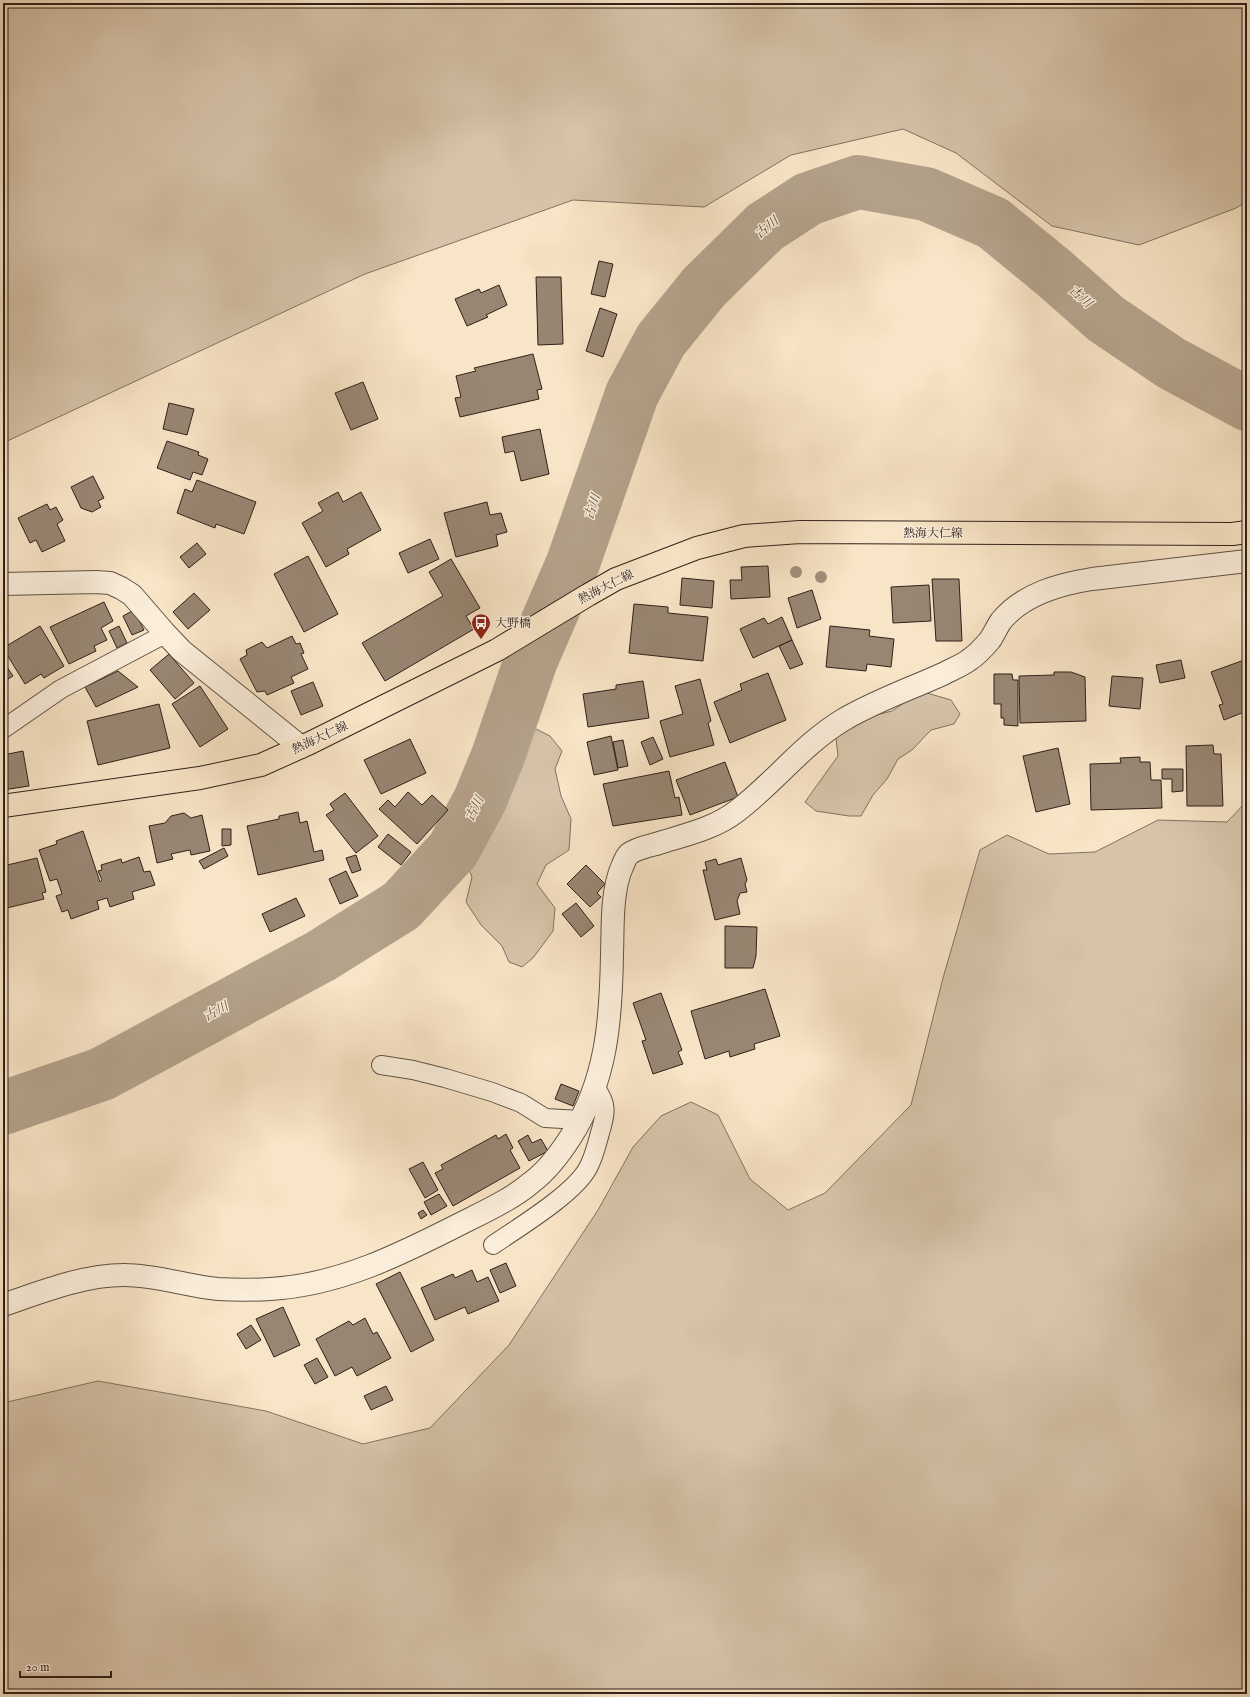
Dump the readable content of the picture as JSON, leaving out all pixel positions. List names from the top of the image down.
{
  "streets": {
    "main road": ["熱海大仁線"]
  },
  "water": ["古川"],
  "places": {
    "bus stop": ["大野橋"]
  },
  "scale_bar": "20 m"
}
